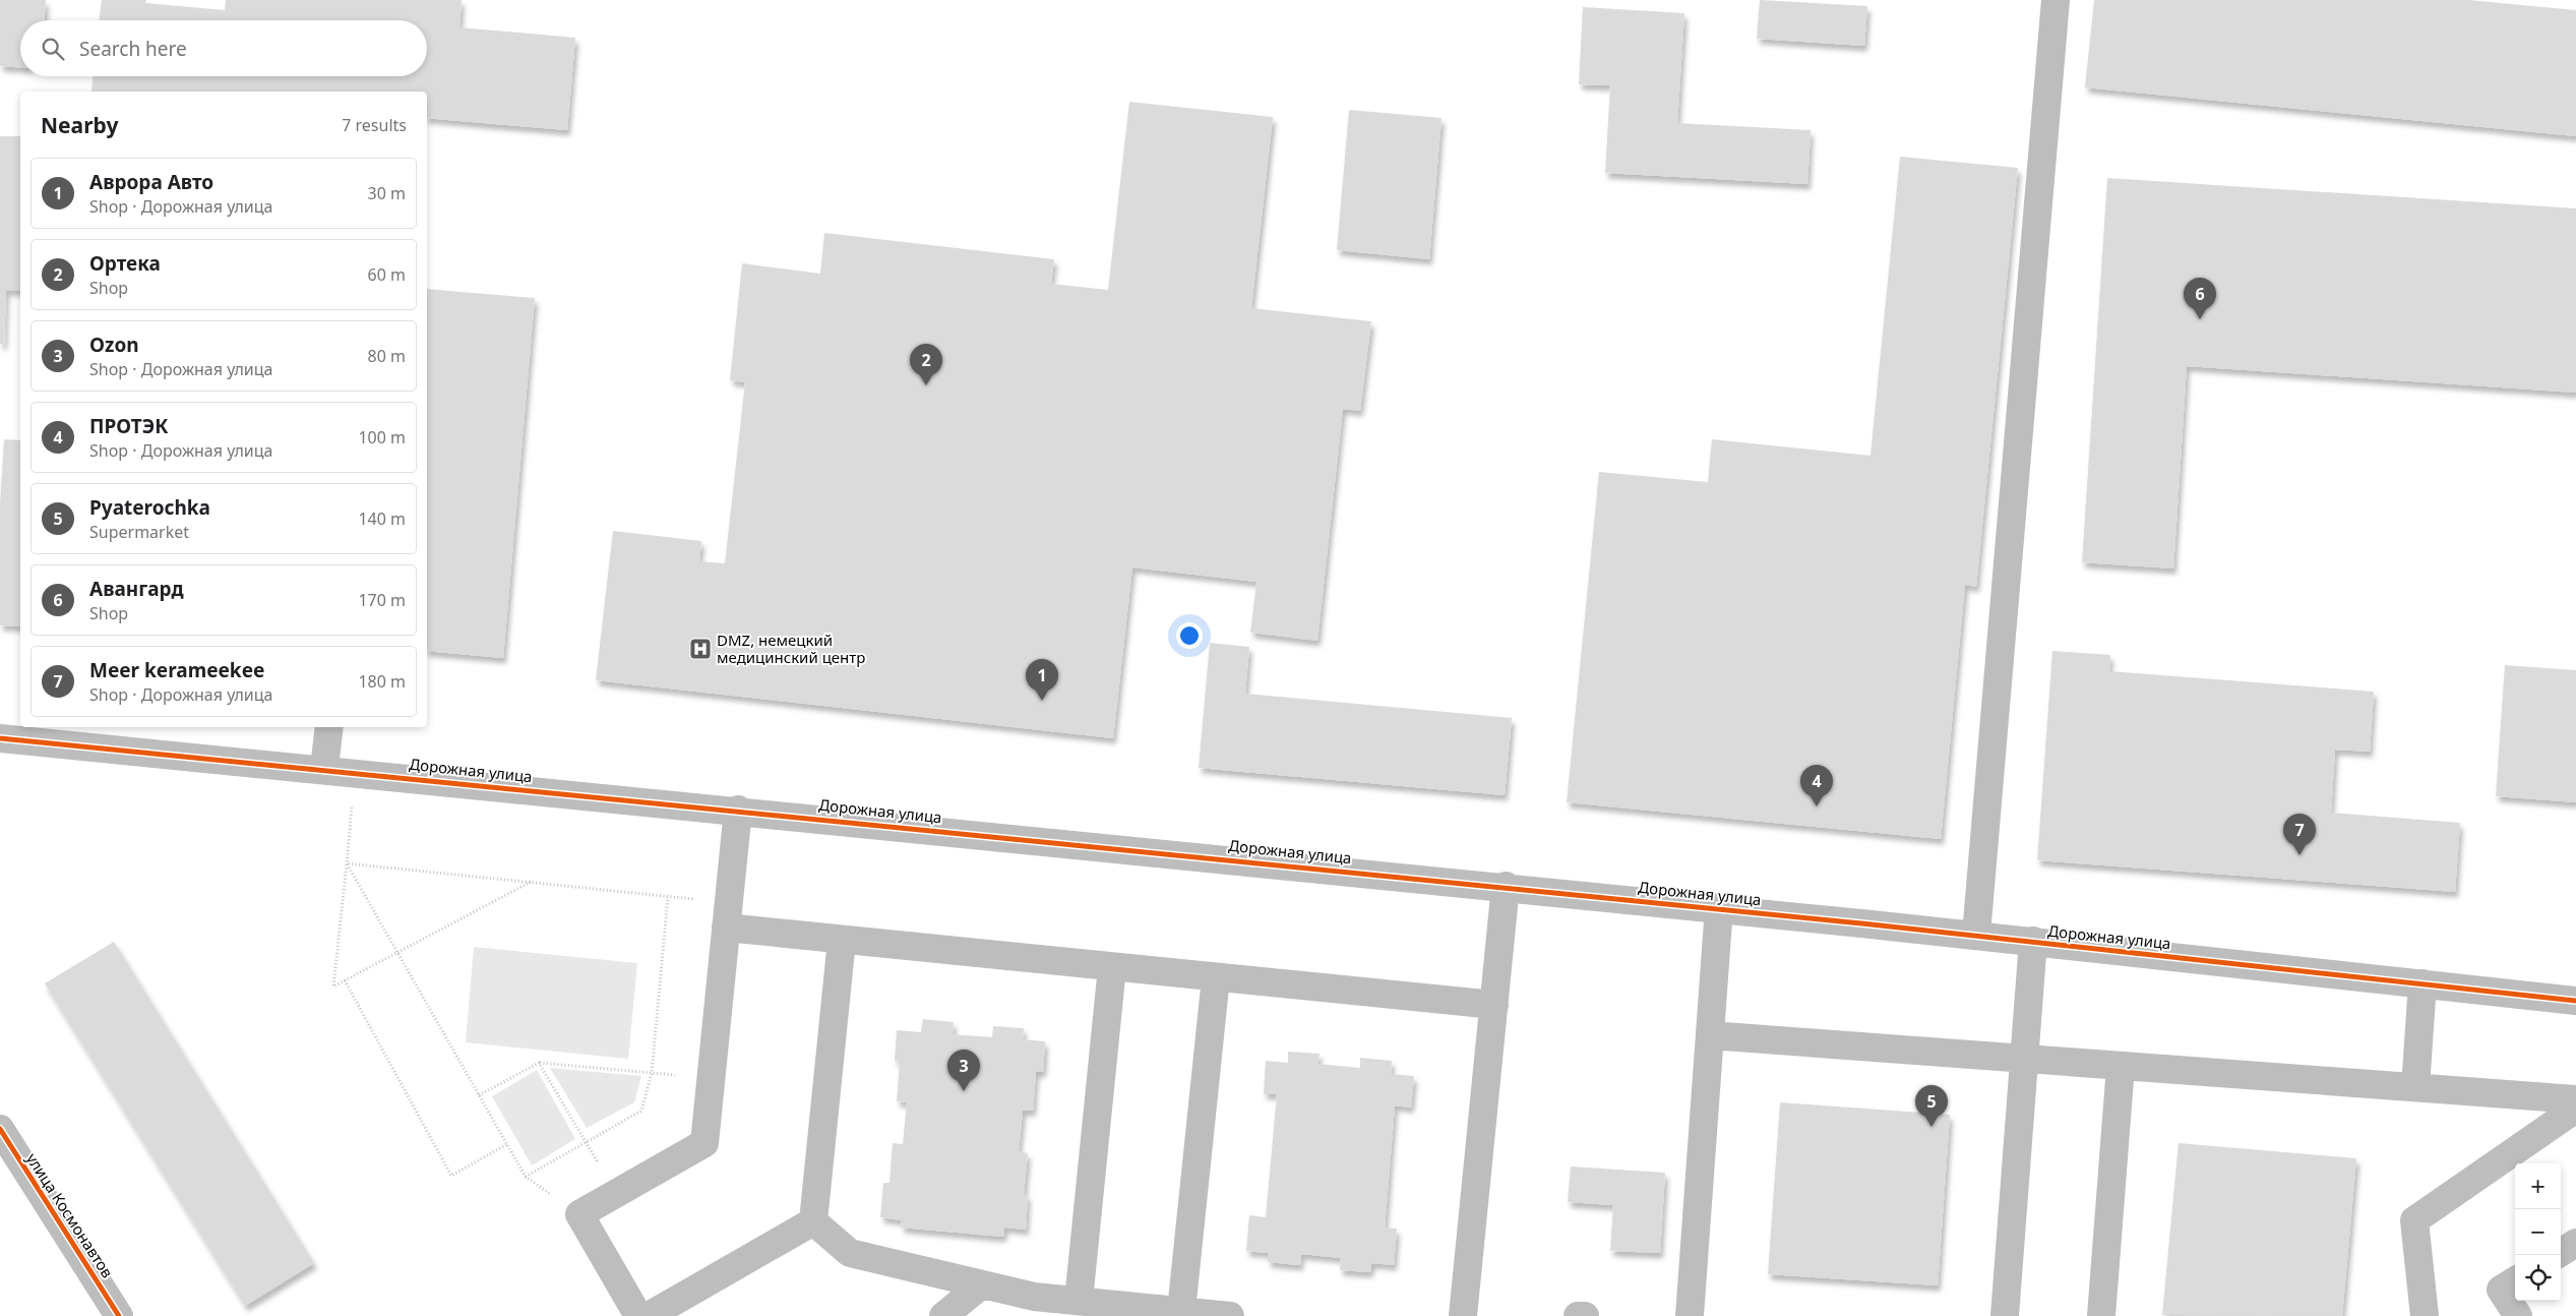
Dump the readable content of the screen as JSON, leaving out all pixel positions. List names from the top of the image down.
{
  "streets": {
    "street": ["Дорожная улица", "улица Космонавтов"]
  },
  "places": {
    "hospital": ["DMZ, немецкий медицинский центр"]
  },
  "page": {
    "search": "Search here",
    "heading": ["Nearby", "7 results"],
    "list": [
      {
        "mark": "1",
        "name": "Аврора Авто",
        "note": "Shop · Дорожная улица",
        "value": "30 m"
      },
      {
        "mark": "2",
        "name": "Ортека",
        "note": "Shop",
        "value": "60 m"
      },
      {
        "mark": "3",
        "name": "Ozon",
        "note": "Shop · Дорожная улица",
        "value": "80 m"
      },
      {
        "mark": "4",
        "name": "ПРОТЭК",
        "note": "Shop · Дорожная улица",
        "value": "100 m"
      },
      {
        "mark": "5",
        "name": "Pyaterochka",
        "note": "Supermarket",
        "value": "140 m"
      },
      {
        "mark": "6",
        "name": "Авангард",
        "note": "Shop",
        "value": "170 m"
      },
      {
        "mark": "7",
        "name": "Meer kerameekee",
        "note": "Shop · Дорожная улица",
        "value": "180 m"
      }
    ],
    "pins": [
      "6",
      "2",
      "1",
      "4",
      "7",
      "3",
      "5"
    ],
    "map_buttons": ["+", "−"]
  }
}
